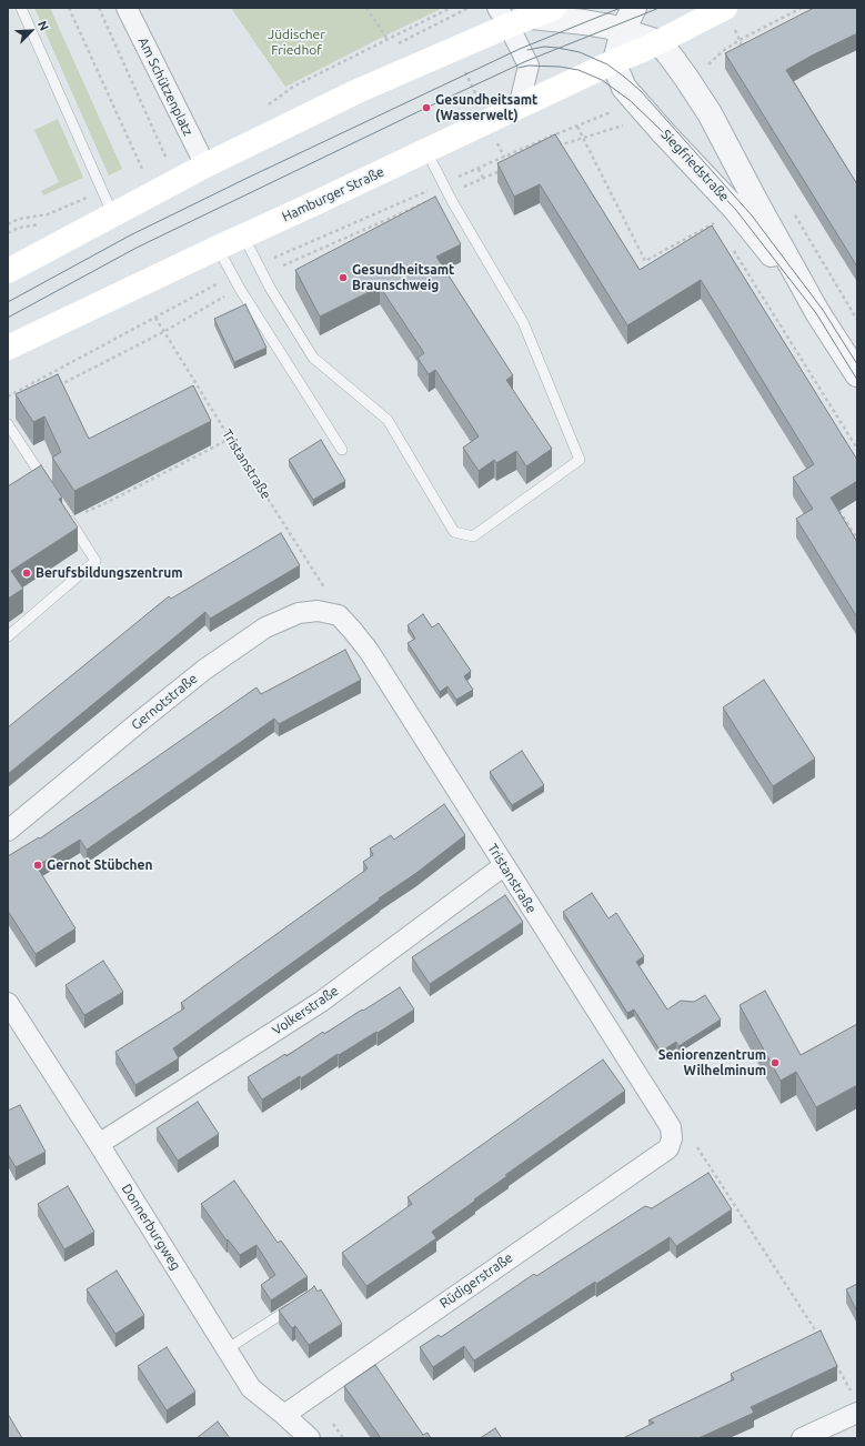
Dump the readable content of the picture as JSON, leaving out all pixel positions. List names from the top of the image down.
{
  "streets": {
    "main road": ["Hamburger Straße"],
    "street": [
      "Am Schützenplatz",
      "Siegfriedstraße",
      "Tristanstraße",
      "Gernotstraße",
      "Volkerstraße",
      "Donnerburgweg",
      "Rüdigerstraße"
    ]
  },
  "crossings": [
    ["Siegfriedstraße", "Hamburger Straße"],
    ["Tristanstraße", "Gernotstraße"],
    ["Tristanstraße", "Volkerstraße"],
    ["Tristanstraße", "Rüdigerstraße"],
    ["Volkerstraße", "Donnerburgweg"],
    ["Donnerburgweg", "Rüdigerstraße"]
  ],
  "parks": ["Jüdischer Friedhof"],
  "places": [
    "Gesundheitsamt (Wasserwelt)",
    "Gesundheitsamt Braunschweig",
    "Berufsbildungszentrum",
    "Gernot Stübchen",
    "Seniorenzentrum Wilhelminum"
  ],
  "north": "top right"
}
